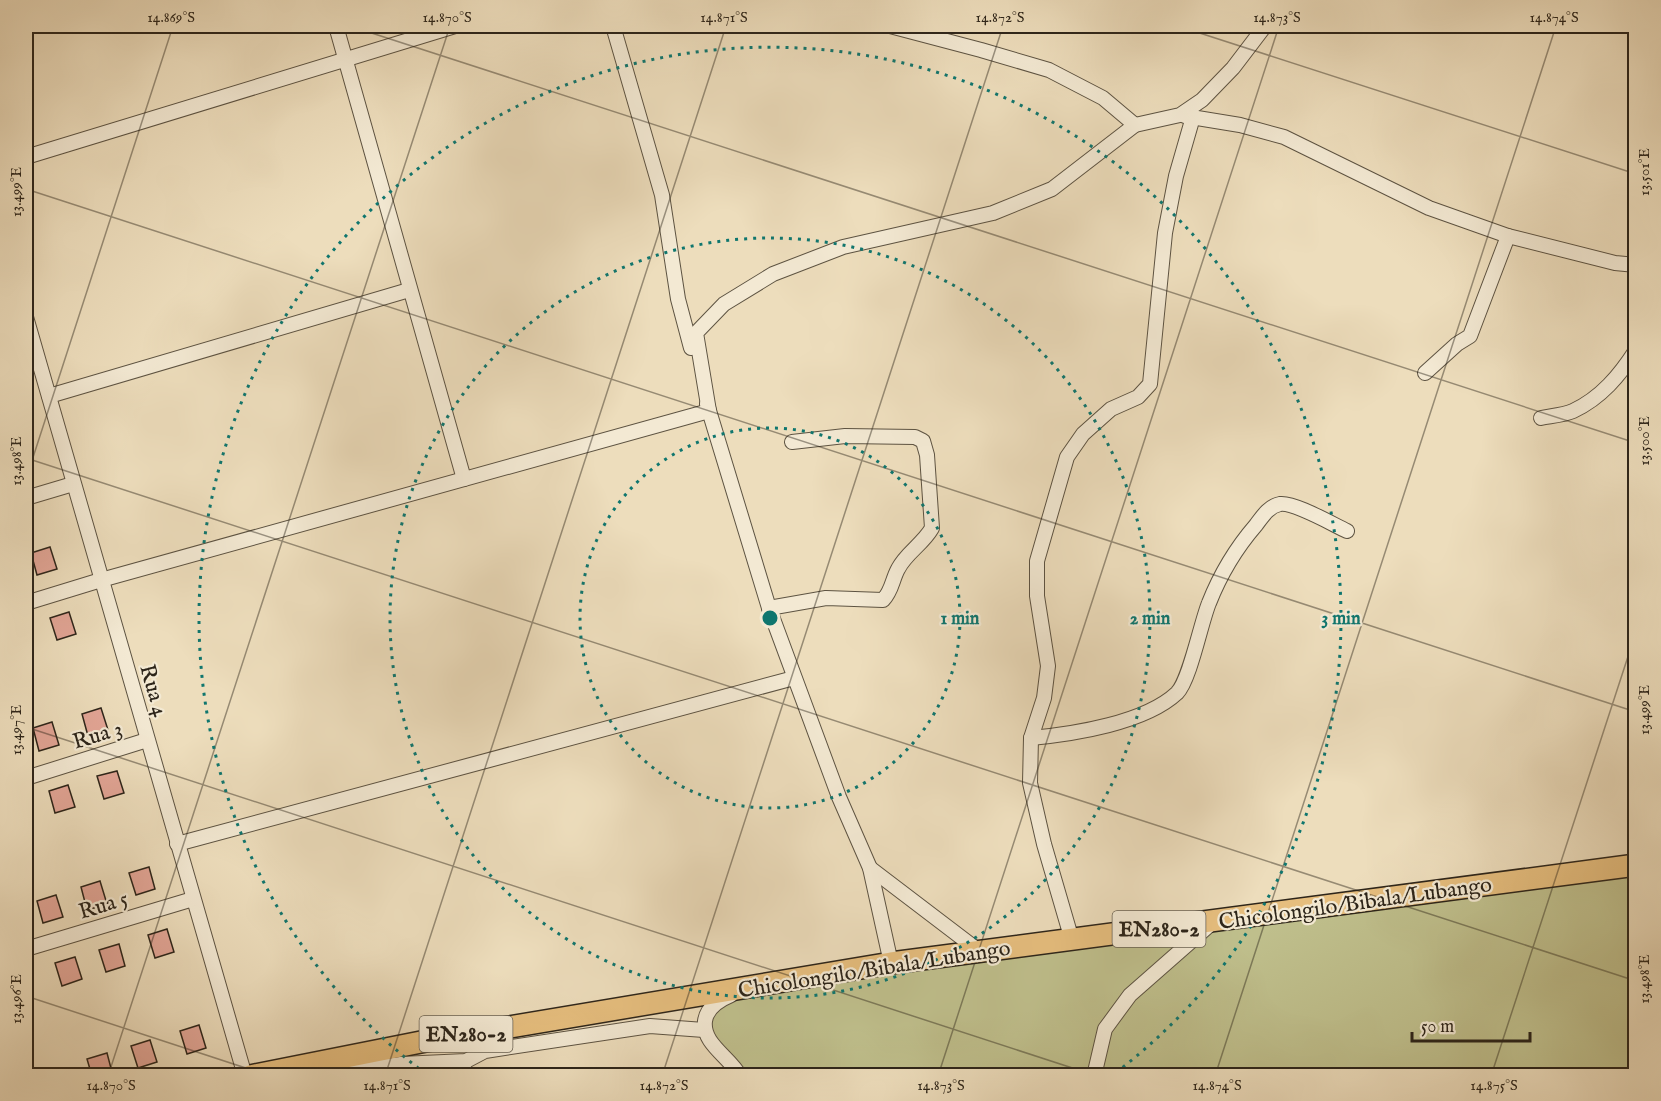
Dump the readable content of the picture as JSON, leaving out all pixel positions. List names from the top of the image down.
{
  "streets": {
    "main road": ["Chicolongilo/Bibala/Lubango", "EN280-2"],
    "street": ["Rua 4", "Rua 3", "Rua 5"]
  },
  "crossings": [
    ["Rua 4", "Rua 3"],
    ["Rua 4", "Rua 5"]
  ],
  "scale_bar": "50 m",
  "coordinates": [
    "14.869°S",
    "14.870°S",
    "14.871°S",
    "14.872°S",
    "14.873°S",
    "14.874°S",
    "13.501°E",
    "13.499°E",
    "13.500°E",
    "13.498°E",
    "13.497°E",
    "13.496°E",
    "14.875°S"
  ],
  "rings": ["1 min", "2 min", "3 min"]
}
